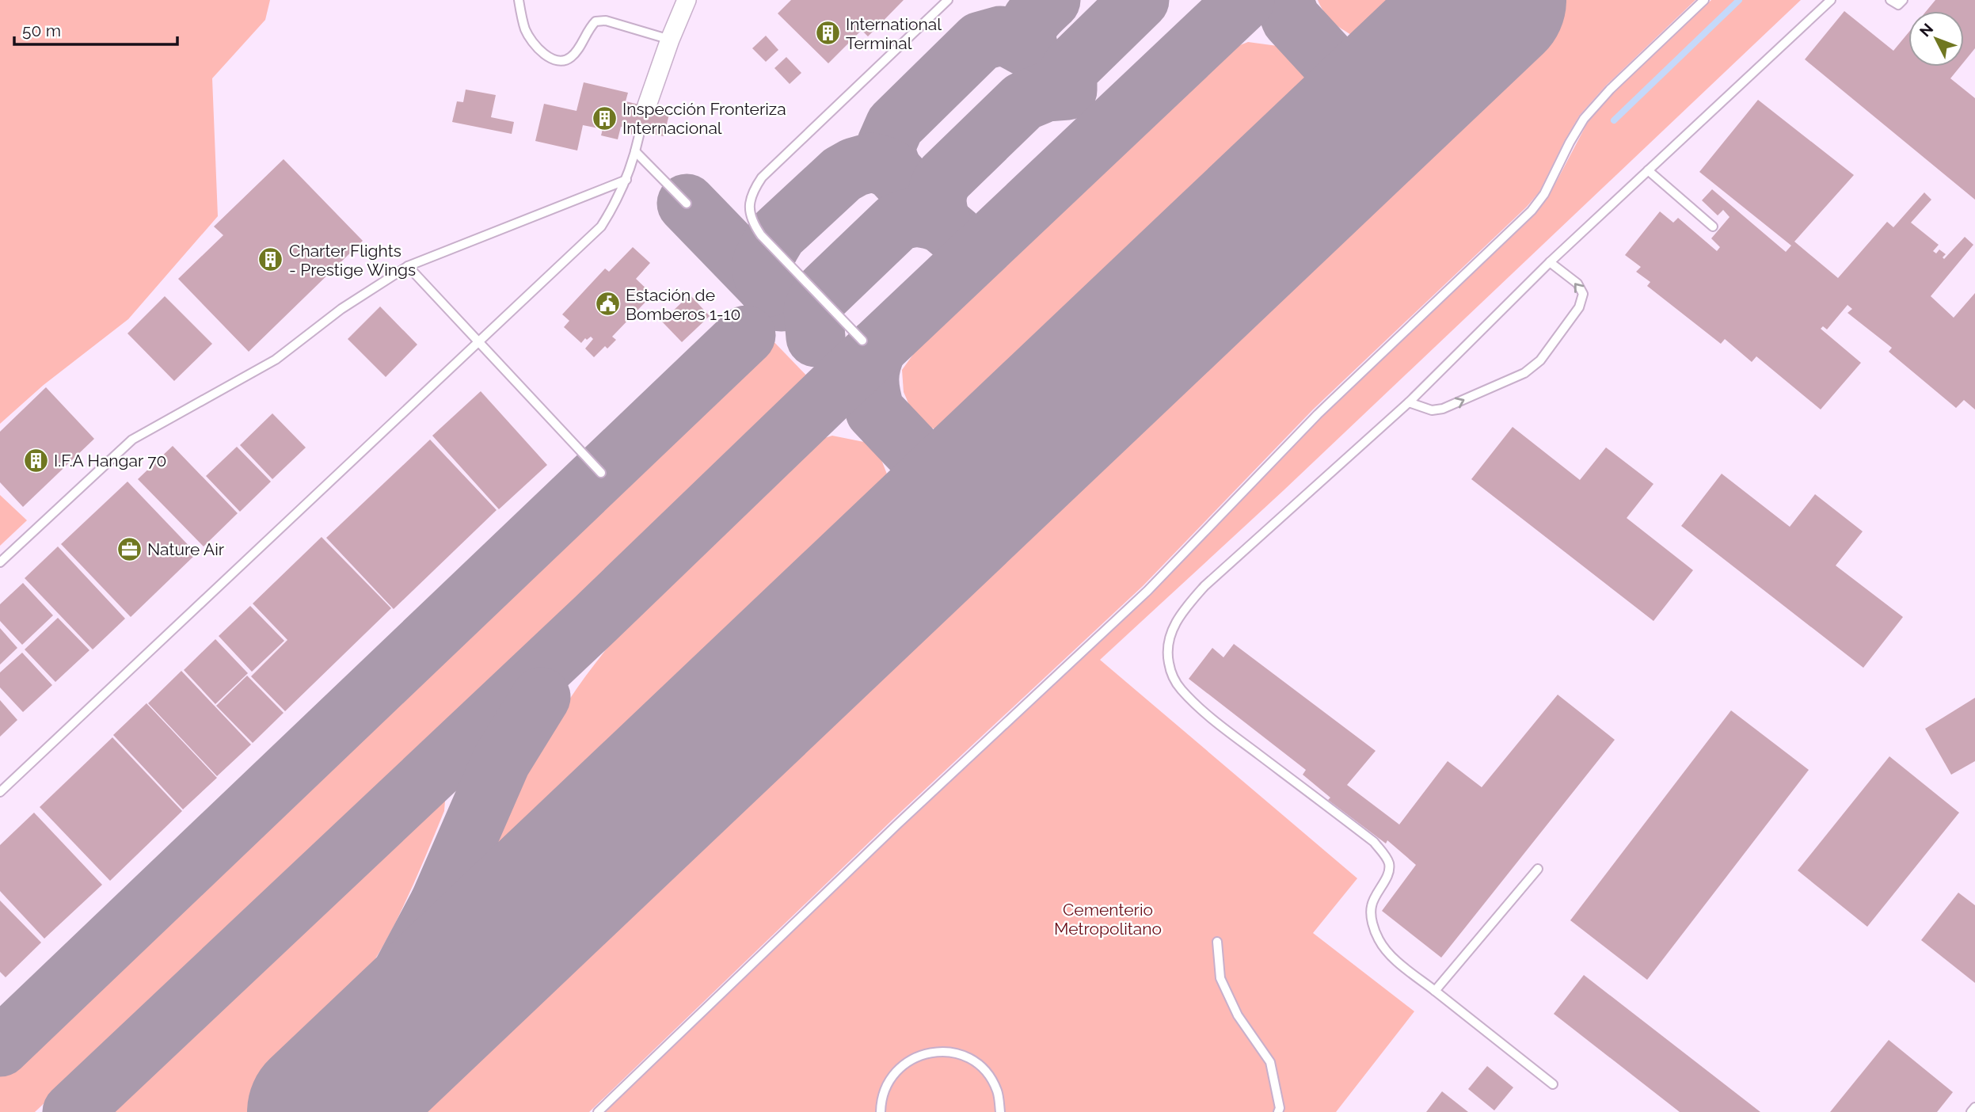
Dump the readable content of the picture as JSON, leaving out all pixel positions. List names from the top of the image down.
{
  "parks": ["Cementerio Metropolitano"],
  "places": {
    "building": [
      "International Terminal",
      "Inspección Fronteriza Internacional",
      "Charter Flights - Prestige Wings",
      "I.F.A Hangar 70"
    ],
    "public building": ["Estación de Bomberos 1-10"],
    "office": ["Nature Air"]
  },
  "scale_bar": "50 m",
  "north": "top left"
}
